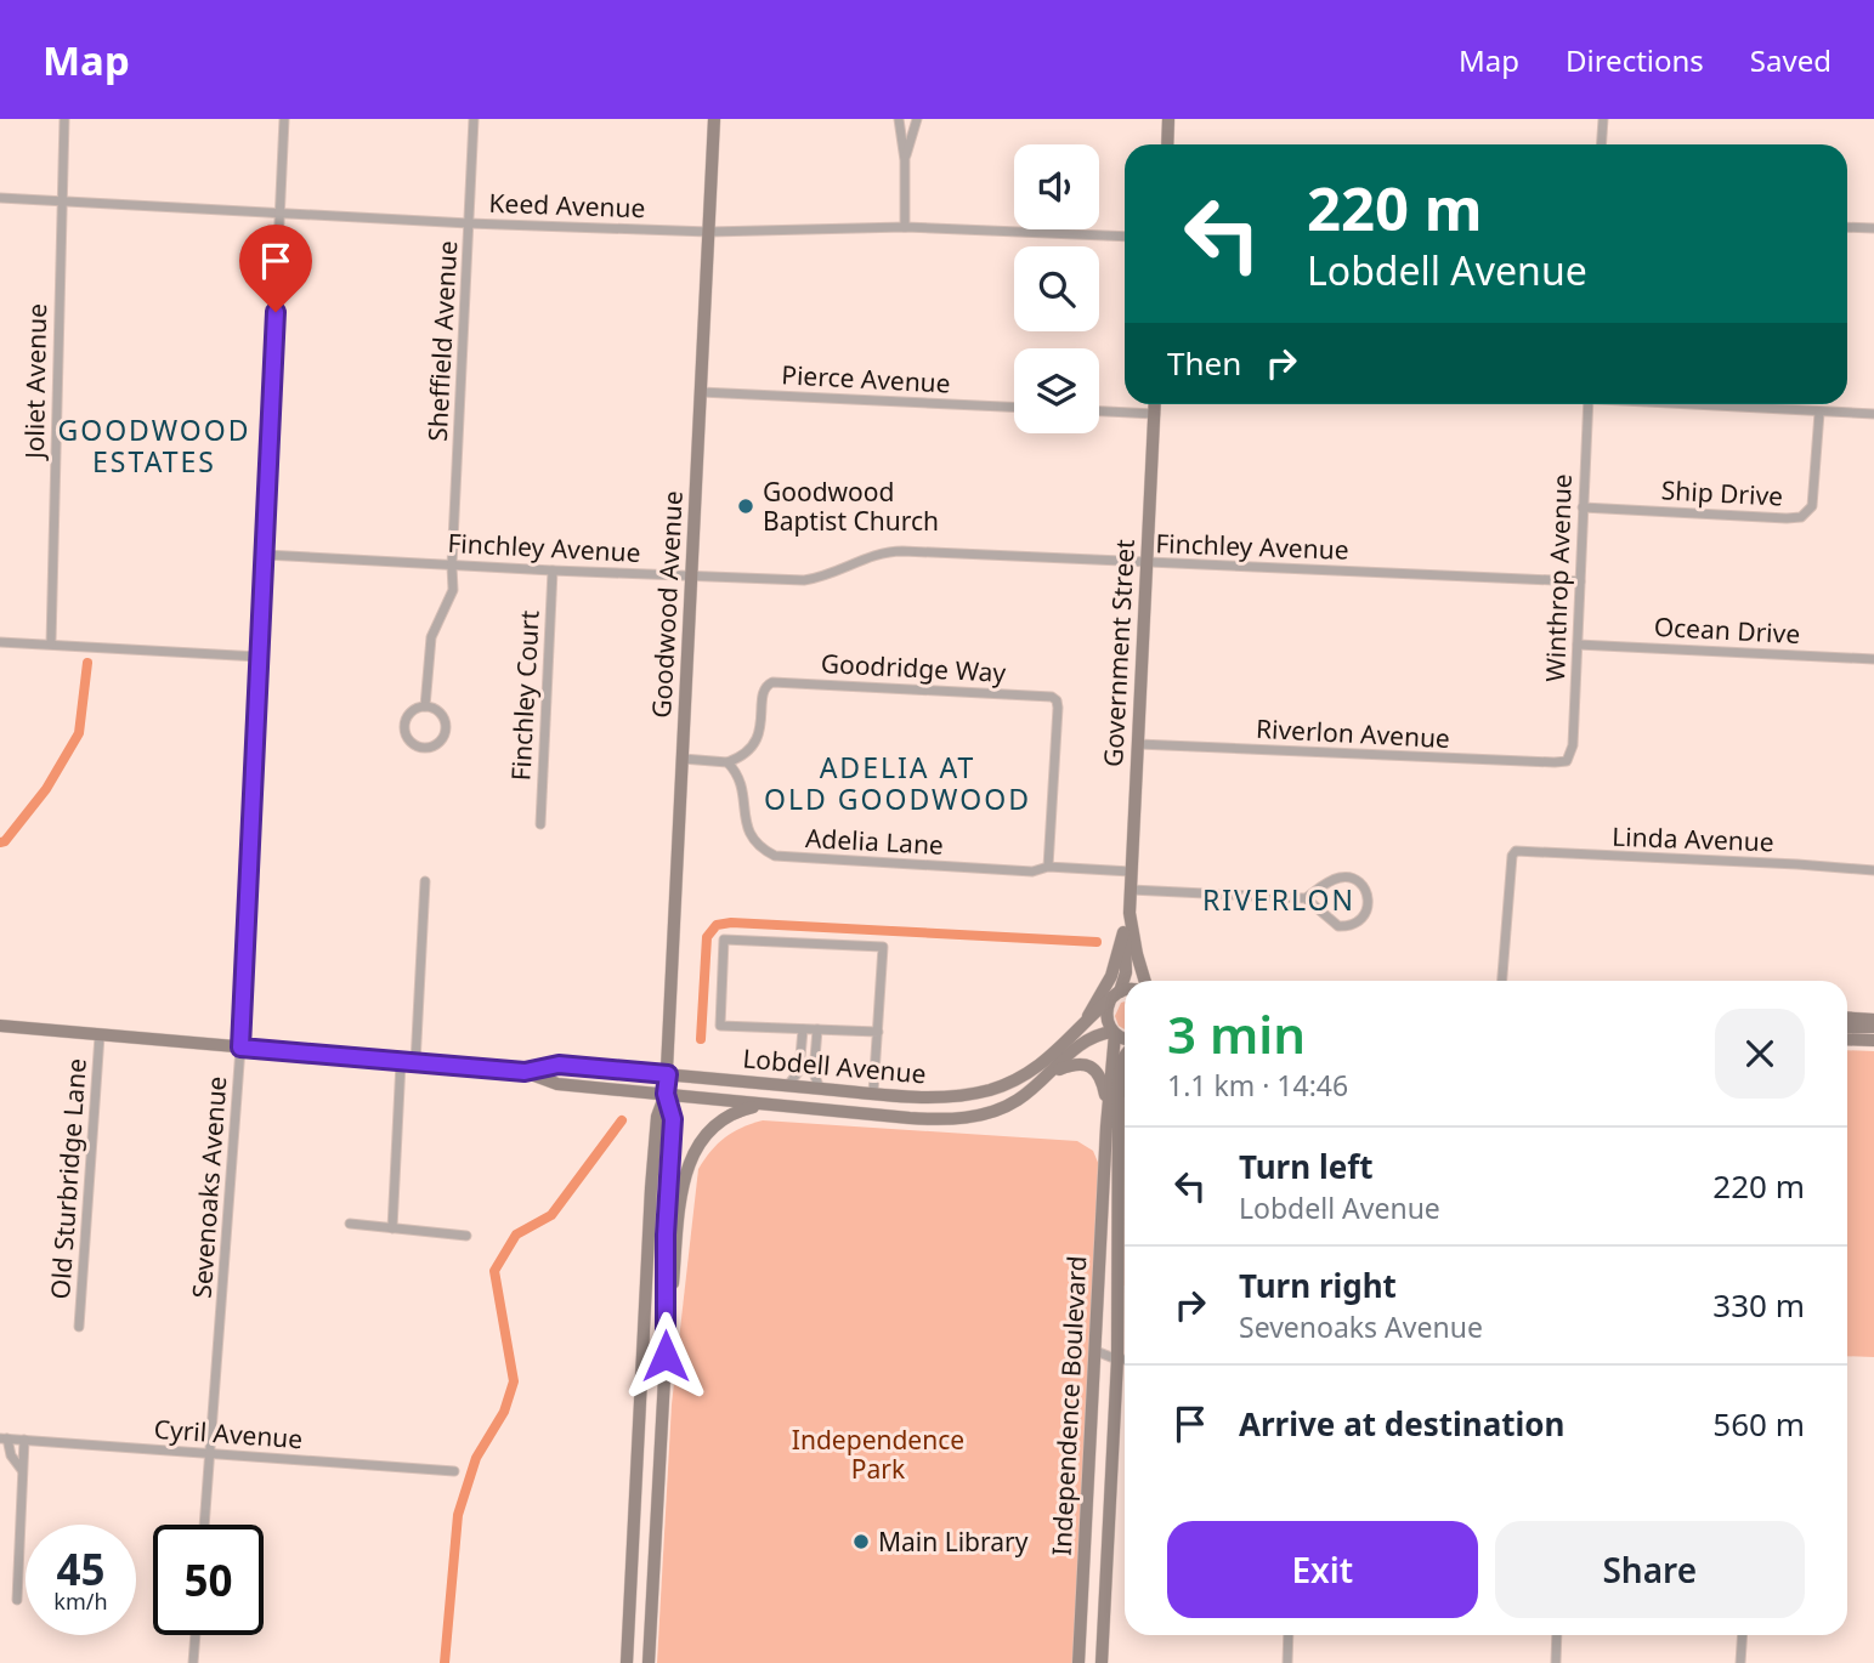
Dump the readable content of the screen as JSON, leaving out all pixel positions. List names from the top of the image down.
{
  "streets": {
    "main road": [
      "Goodwood Avenue",
      "Government Street",
      "Lobdell Avenue",
      "Independence Boulevard"
    ],
    "street": [
      "Keed Avenue",
      "Sheffield Avenue",
      "Pierce Avenue",
      "Joliet Avenue",
      "Ship Drive",
      "Finchley Avenue",
      "Winthrop Avenue",
      "Ocean Drive",
      "Goodridge Way",
      "Finchley Court",
      "Riverlon Avenue",
      "Linda Avenue",
      "Adelia Lane",
      "Old Sturbridge Lane",
      "Sevenoaks Avenue",
      "Cyril Avenue"
    ]
  },
  "crossings": [
    ["Keed Avenue", "Sheffield Avenue"],
    ["Keed Avenue", "Joliet Avenue"],
    ["Keed Avenue", "Goodwood Avenue"],
    ["Keed Avenue", "Sevenoaks Avenue"],
    ["Sheffield Avenue", "Finchley Avenue"],
    ["Pierce Avenue", "Goodwood Avenue"],
    ["Ship Drive", "Winthrop Avenue"],
    ["Finchley Avenue", "Winthrop Avenue"],
    ["Finchley Avenue", "Goodwood Avenue"],
    ["Finchley Avenue", "Government Street"],
    ["Finchley Avenue", "Finchley Court"],
    ["Finchley Avenue", "Sevenoaks Avenue"],
    ["Winthrop Avenue", "Ocean Drive"],
    ["Winthrop Avenue", "Riverlon Avenue"],
    ["Goodwood Avenue", "Lobdell Avenue"],
    ["Government Street", "Riverlon Avenue"],
    ["Government Street", "Adelia Lane"],
    ["Government Street", "Lobdell Avenue"],
    ["Goodridge Way", "Adelia Lane"],
    ["Lobdell Avenue", "Old Sturbridge Lane"],
    ["Lobdell Avenue", "Sevenoaks Avenue"],
    ["Sevenoaks Avenue", "Cyril Avenue"]
  ],
  "districts": ["GOODWOOD ESTATES", "ADELIA AT OLD GOODWOOD", "RIVERLON"],
  "parks": ["Independence Park"],
  "places": ["Goodwood Baptist Church", "Main Library"],
  "page": {
    "header": "Map",
    "nav": ["Map", "Directions", "Saved"],
    "turn": ["220 m", "Lobdell Avenue"],
    "then": "Then",
    "heading": ["3 min", "1.1 km · 14:46"],
    "list": [
      {
        "name": "Turn left",
        "note": "Lobdell Avenue",
        "value": "220 m"
      },
      {
        "name": "Turn right",
        "note": "Sevenoaks Avenue",
        "value": "330 m"
      },
      {
        "name": "Arrive at destination",
        "value": "560 m"
      }
    ],
    "buttons": ["Exit", "Share"],
    "speed": "45 km/h",
    "limit": "50"
  }
}
